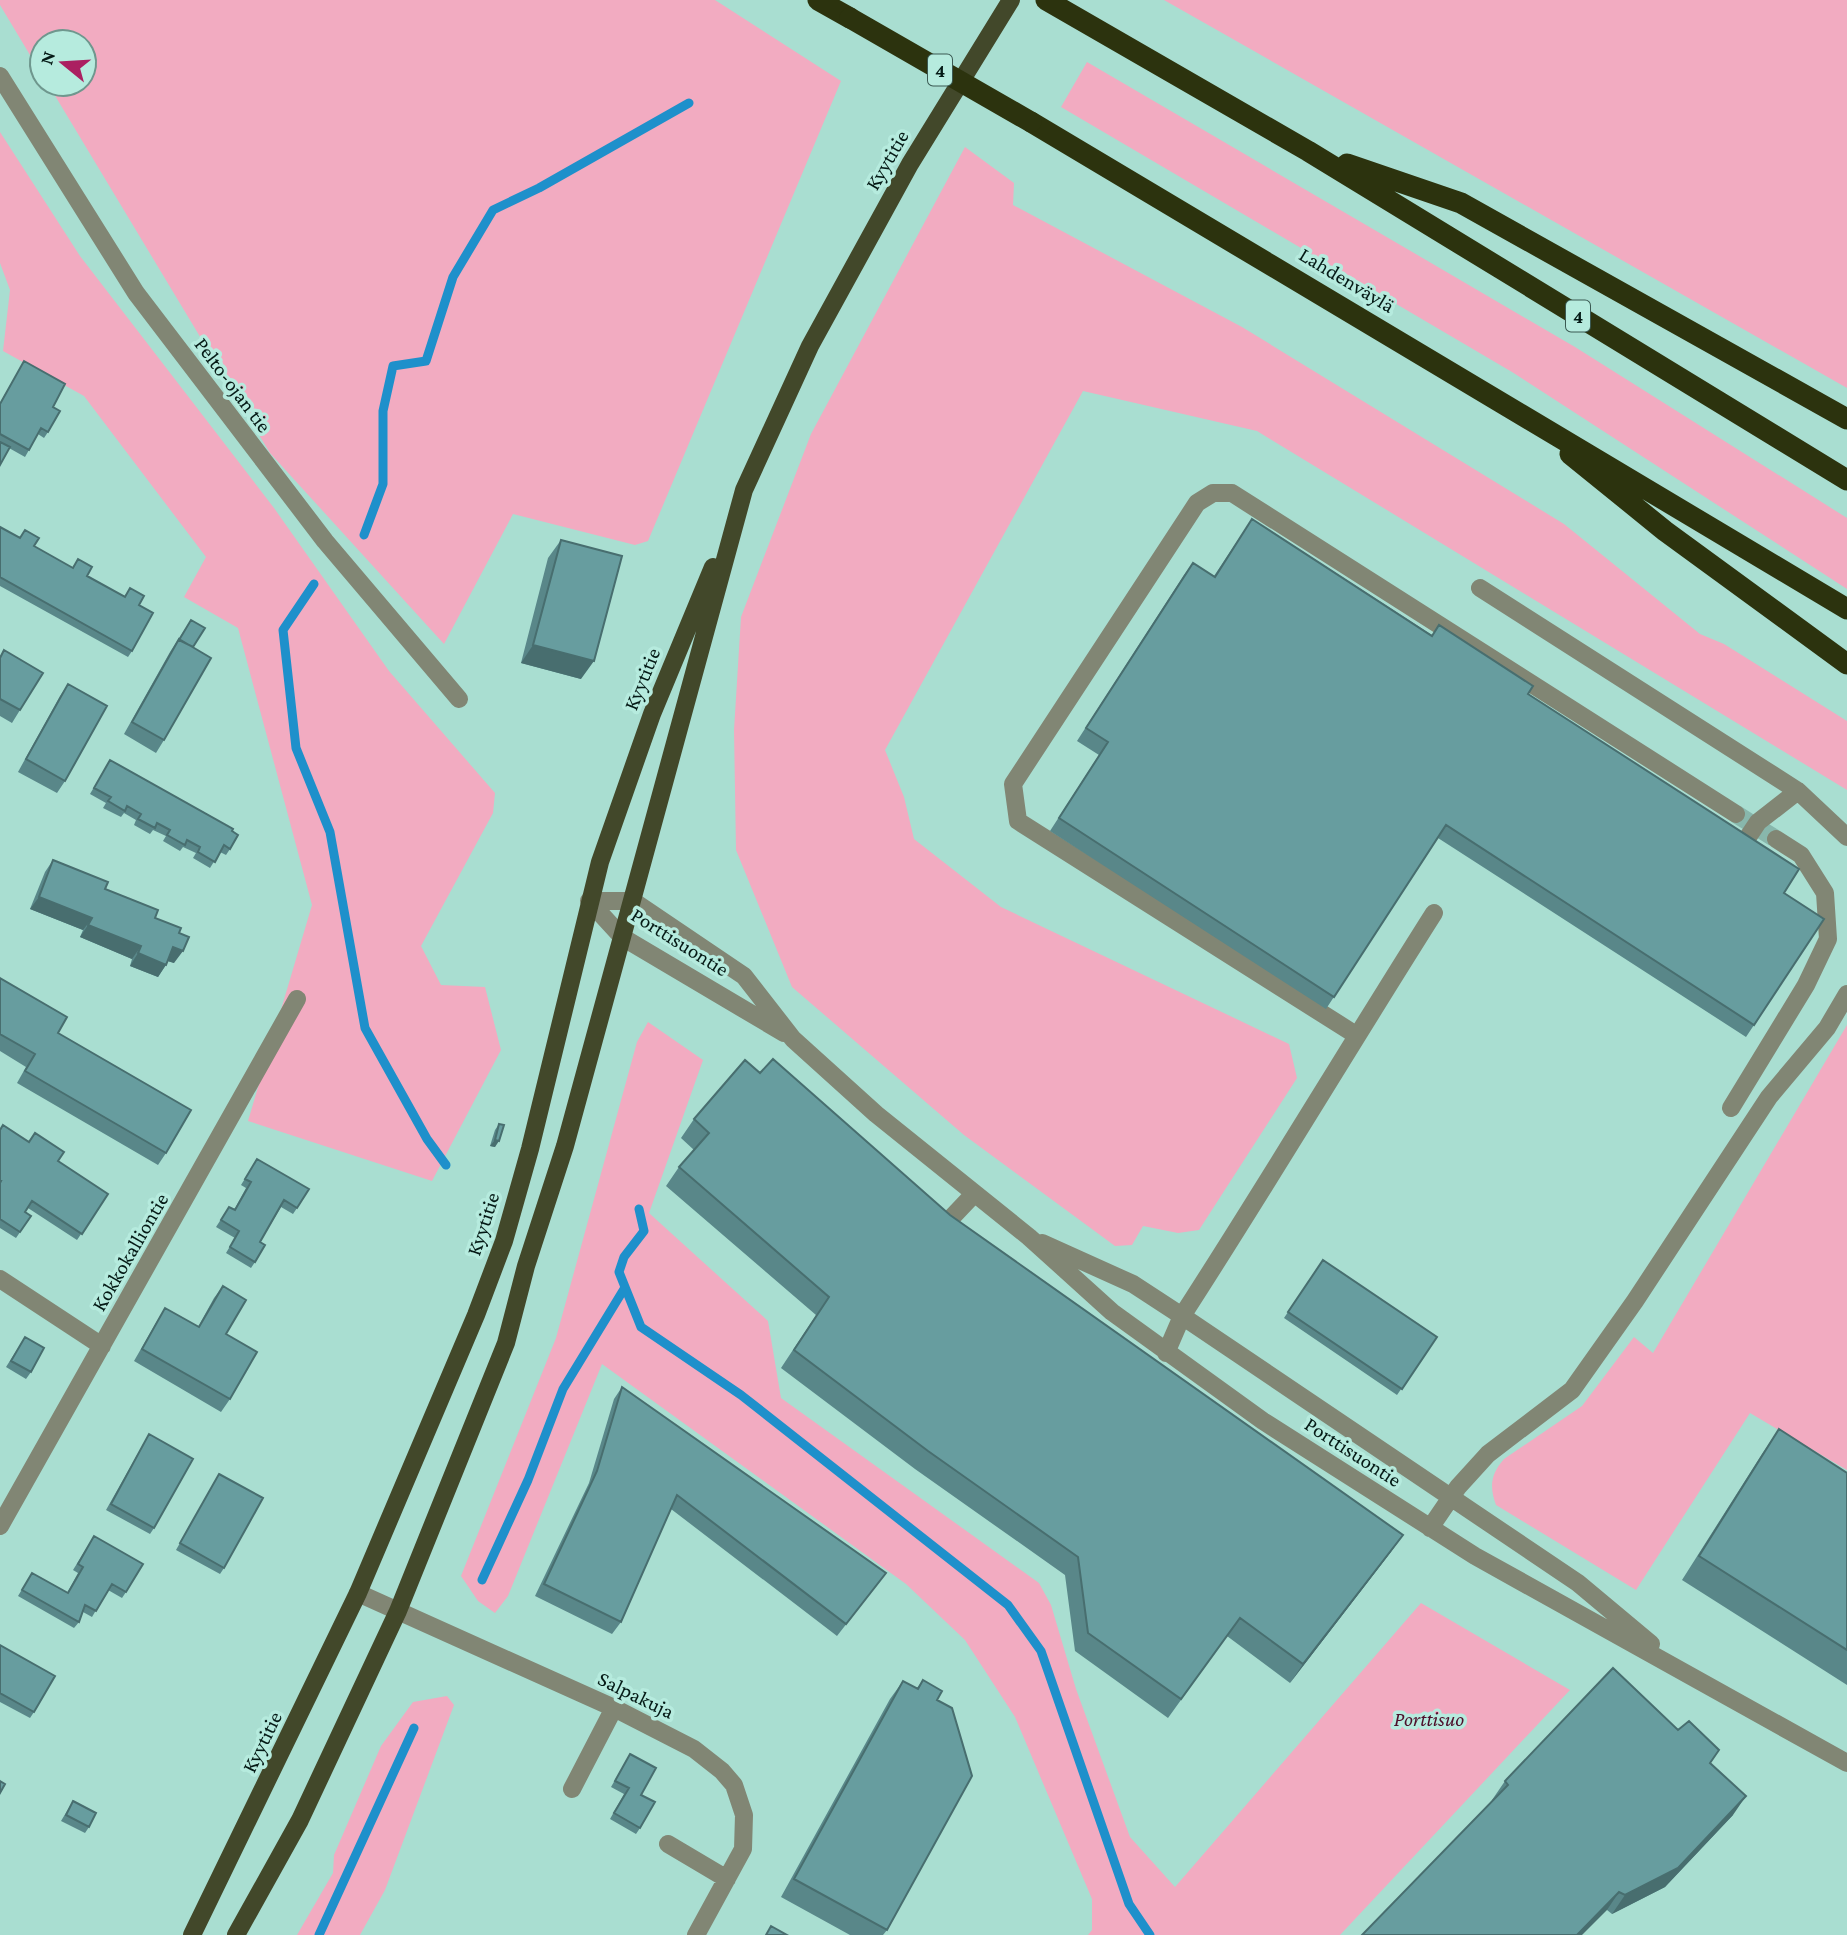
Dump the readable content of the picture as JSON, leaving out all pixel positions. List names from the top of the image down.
{
  "streets": {
    "highway": ["4", "Lahdenväylä"],
    "main road": ["Kyytitie"],
    "street": [
      "Pelto-ojan tie",
      "Porttisuontie",
      "Kokkokalliontie",
      "Salpakuja"
    ]
  },
  "crossings": [
    ["Kyytitie", "Porttisuontie"],
    ["Kyytitie", "Salpakuja"]
  ],
  "parks": ["Porttisuo"],
  "north": "left"
}
